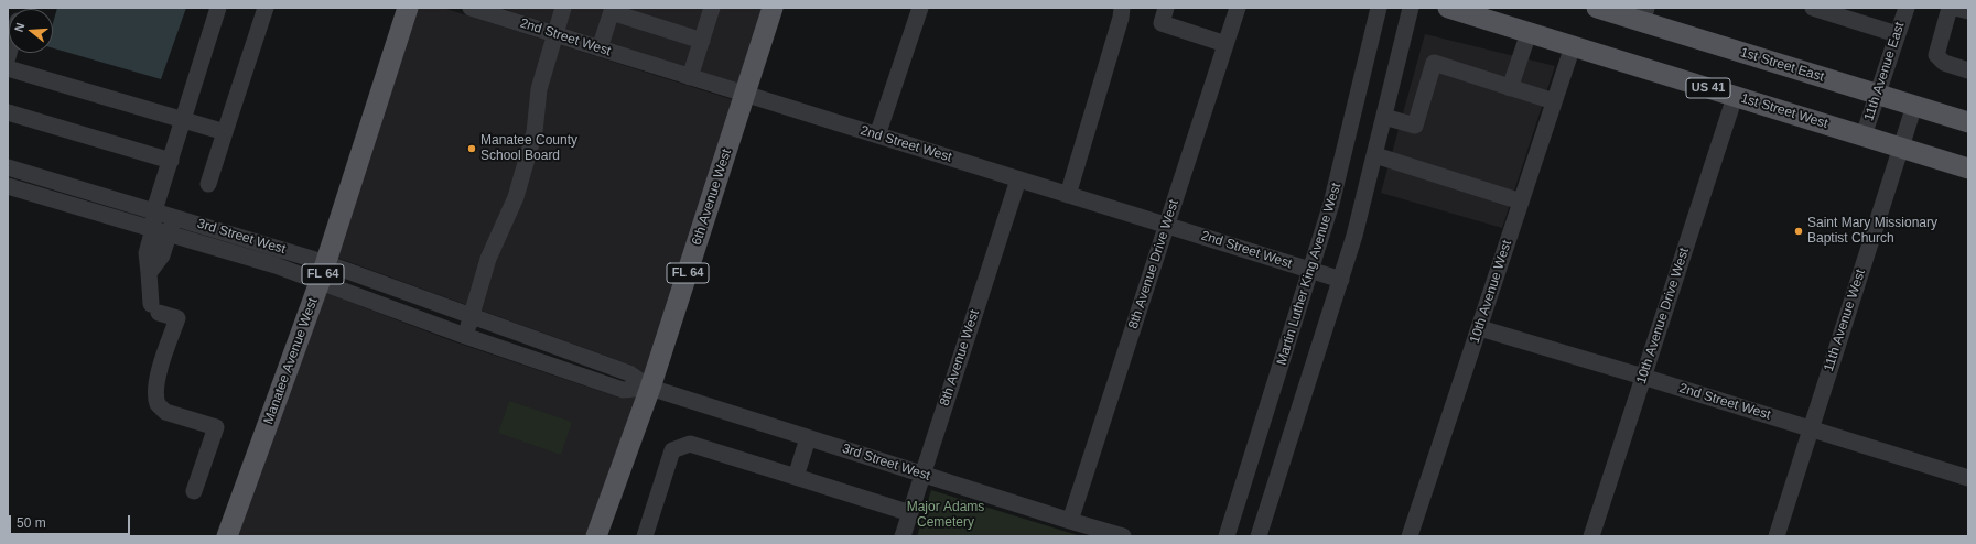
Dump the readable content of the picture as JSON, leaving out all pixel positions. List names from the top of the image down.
{
  "streets": {
    "main road": [
      "1st Street East",
      "US 41",
      "1st Street West",
      "6th Avenue West",
      "FL 64",
      "Manatee Avenue West"
    ],
    "street": [
      "2nd Street West",
      "11th Avenue East",
      "3rd Street West",
      "8th Avenue Drive West",
      "Martin Luther King Avenue West",
      "10th Avenue West",
      "10th Avenue Drive West",
      "11th Avenue West",
      "8th Avenue West"
    ]
  },
  "crossings": [
    ["2nd Street West", "6th Avenue West"],
    ["2nd Street West", "8th Avenue Drive West"],
    ["2nd Street West", "Martin Luther King Avenue West"],
    ["2nd Street West", "10th Avenue West"],
    ["2nd Street West", "10th Avenue Drive West"],
    ["2nd Street West", "11th Avenue West"],
    ["2nd Street West", "8th Avenue West"],
    ["1st Street East", "11th Avenue East"],
    ["1st Street East", "11th Avenue West"],
    ["11th Avenue East", "1st Street West"],
    ["1st Street West", "10th Avenue West"],
    ["1st Street West", "10th Avenue Drive West"],
    ["1st Street West", "11th Avenue West"],
    ["6th Avenue West", "3rd Street West"],
    ["3rd Street West", "8th Avenue Drive West"],
    ["3rd Street West", "8th Avenue West"],
    ["3rd Street West", "Manatee Avenue West"]
  ],
  "parks": ["Major Adams Cemetery"],
  "places": ["Manatee County School Board", "Saint Mary Missionary Baptist Church"],
  "scale_bar": "50 m",
  "north": "left"
}
